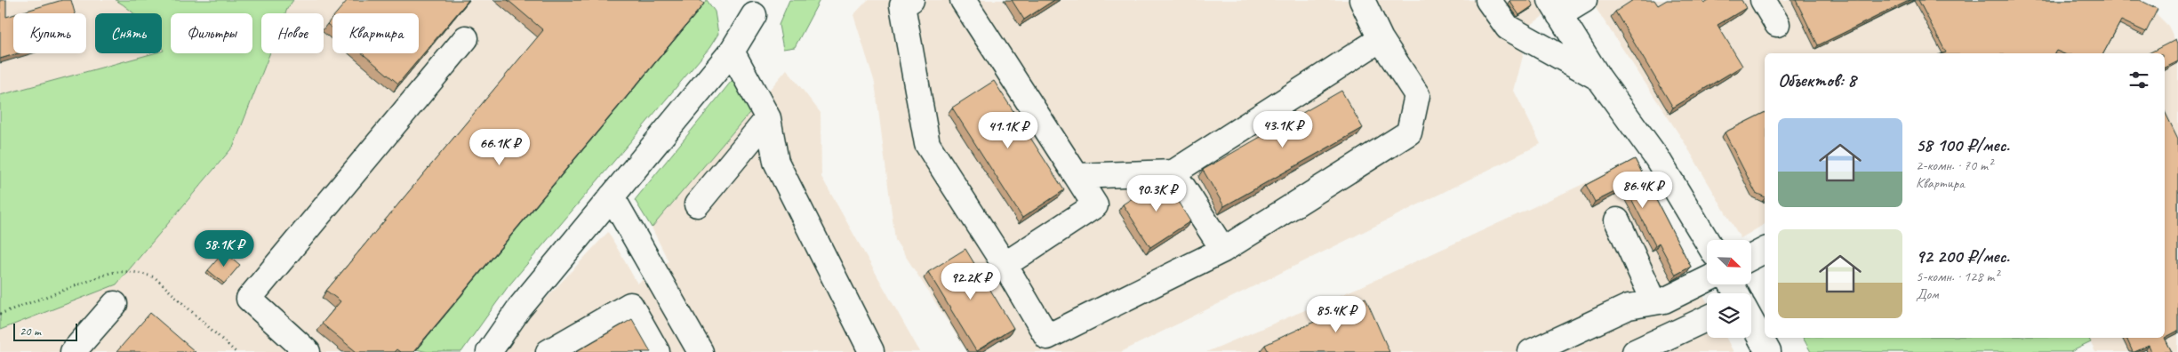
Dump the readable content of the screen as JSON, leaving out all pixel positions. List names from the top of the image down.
{
  "scale_bar": "20 m",
  "north": "bottom right",
  "page": {
    "chip": [
      "Купить",
      "Снять",
      "Фильтры",
      "Новое",
      "Квартира"
    ],
    "heading": "Объектов: 8",
    "list": [
      {
        "name": "58 100 ₽/мес.",
        "note": "2-комн. · 70 m² · Квартира"
      },
      {
        "name": "92 200 ₽/мес.",
        "note": "5-комн. · 128 m² · Дом"
      }
    ],
    "price": [
      "43.1K ₽",
      "41.1K ₽",
      "66.1K ₽",
      "86.4K ₽",
      "90.3K ₽",
      "58.1K ₽",
      "92.2K ₽",
      "85.4K ₽"
    ],
    "scale": "20 m"
  }
}
